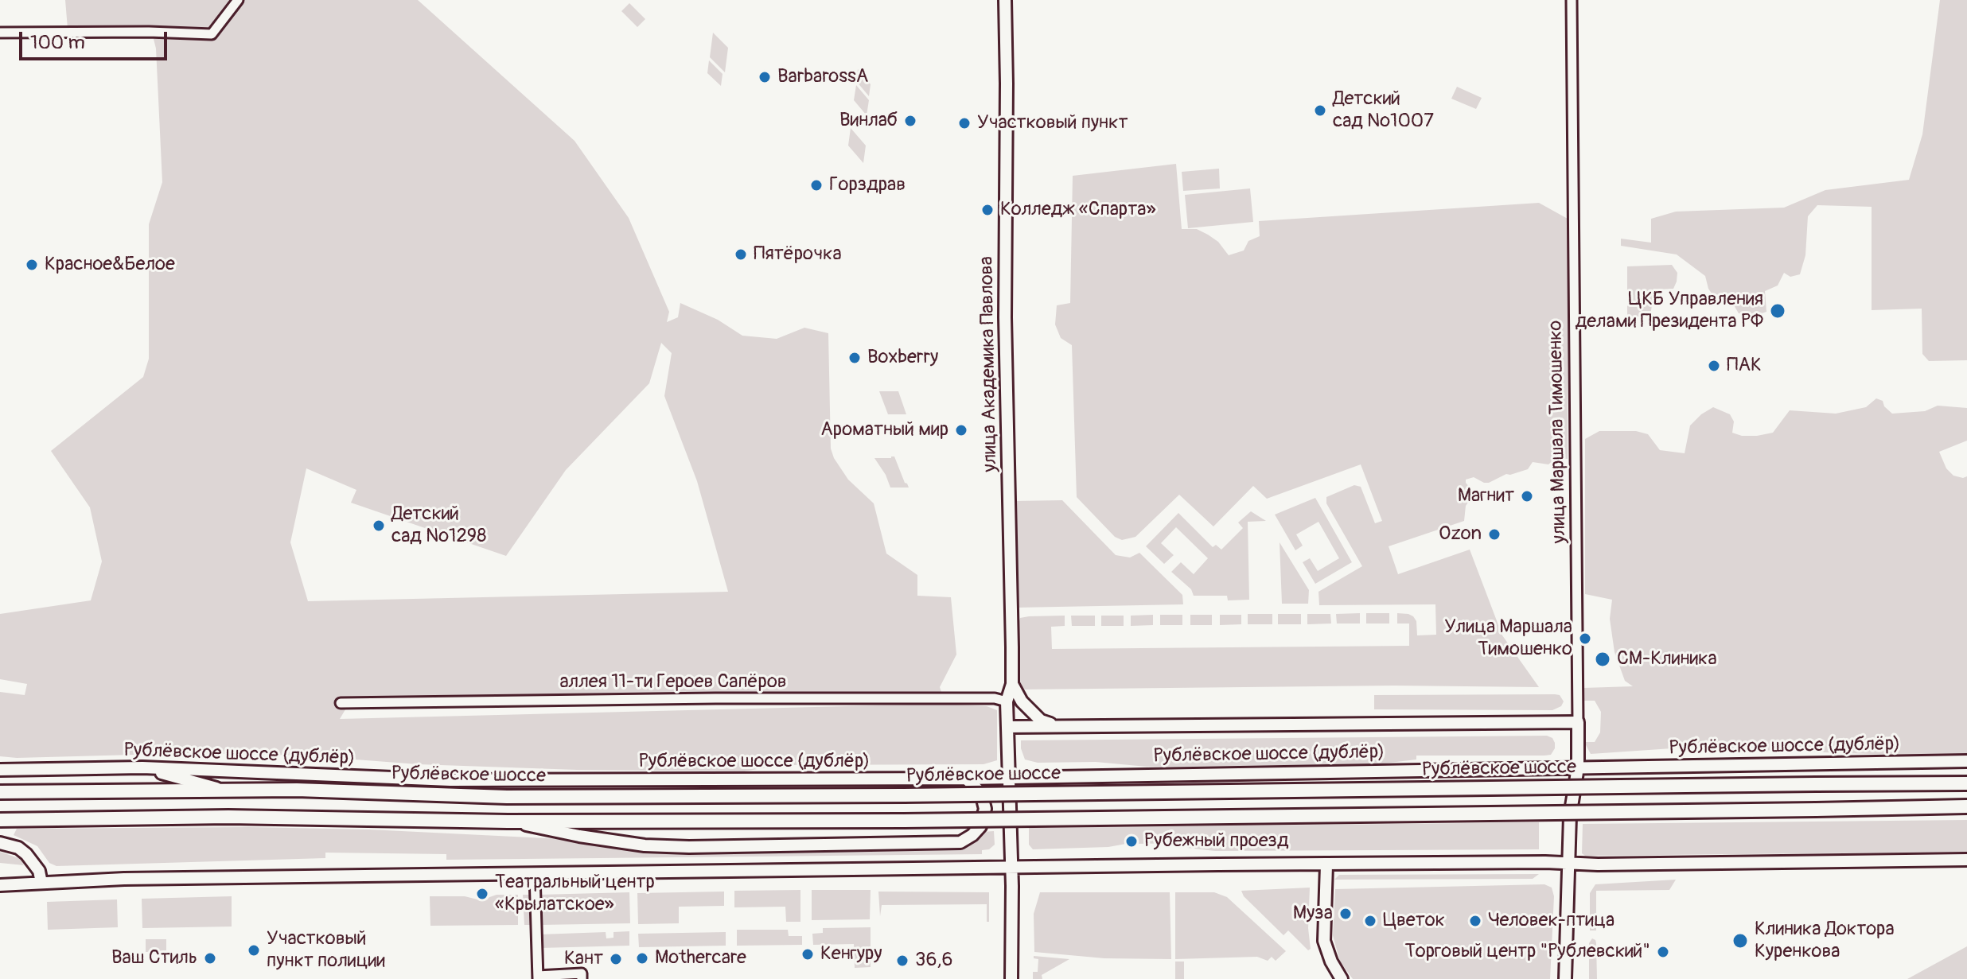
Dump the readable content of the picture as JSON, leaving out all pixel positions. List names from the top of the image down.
{
  "streets": {
    "main road": [
      "улица Академика Павлова",
      "улица Маршала Тимошенко",
      "Рублёвское шоссе (дублёр)",
      "Рублёвское шоссе"
    ],
    "street": ["аллея 11-ти Героев Сапёров"]
  },
  "crossings": [
    ["улица Академика Павлова", "аллея 11-ти Героев Сапёров"],
    ["улица Академика Павлова", "Рублёвское шоссе (дублёр)"],
    ["улица Маршала Тимошенко", "Рублёвское шоссе (дублёр)"]
  ],
  "places": [
    "BarbarossA",
    "Детский сад №1007",
    "Винлаб",
    "Участковый пункт",
    "Горздрав",
    "Колледж «Спарта»",
    "Пятёрочка",
    "Красное&Белое",
    "ЦКБ Управления делами Президента РФ",
    "Boxberry",
    "ПАК",
    "Ароматный мир",
    "Магнит",
    "Детский сад №1298",
    "Ozon",
    "Улица Маршала Тимошенко",
    "СМ-Клиника",
    "Рубежный проезд",
    "Театральный центр «Крылатское»",
    "Муза",
    "Цветок",
    "Человек-птица",
    "Клиника Доктора Куренкова",
    "Участковый пункт полиции",
    "Торговый центр \"Рублевский\"",
    "Кенгуру",
    "Ваш Стиль",
    "Mothercare",
    "Кант",
    "36,6"
  ],
  "scale_bar": "100 m"
}
